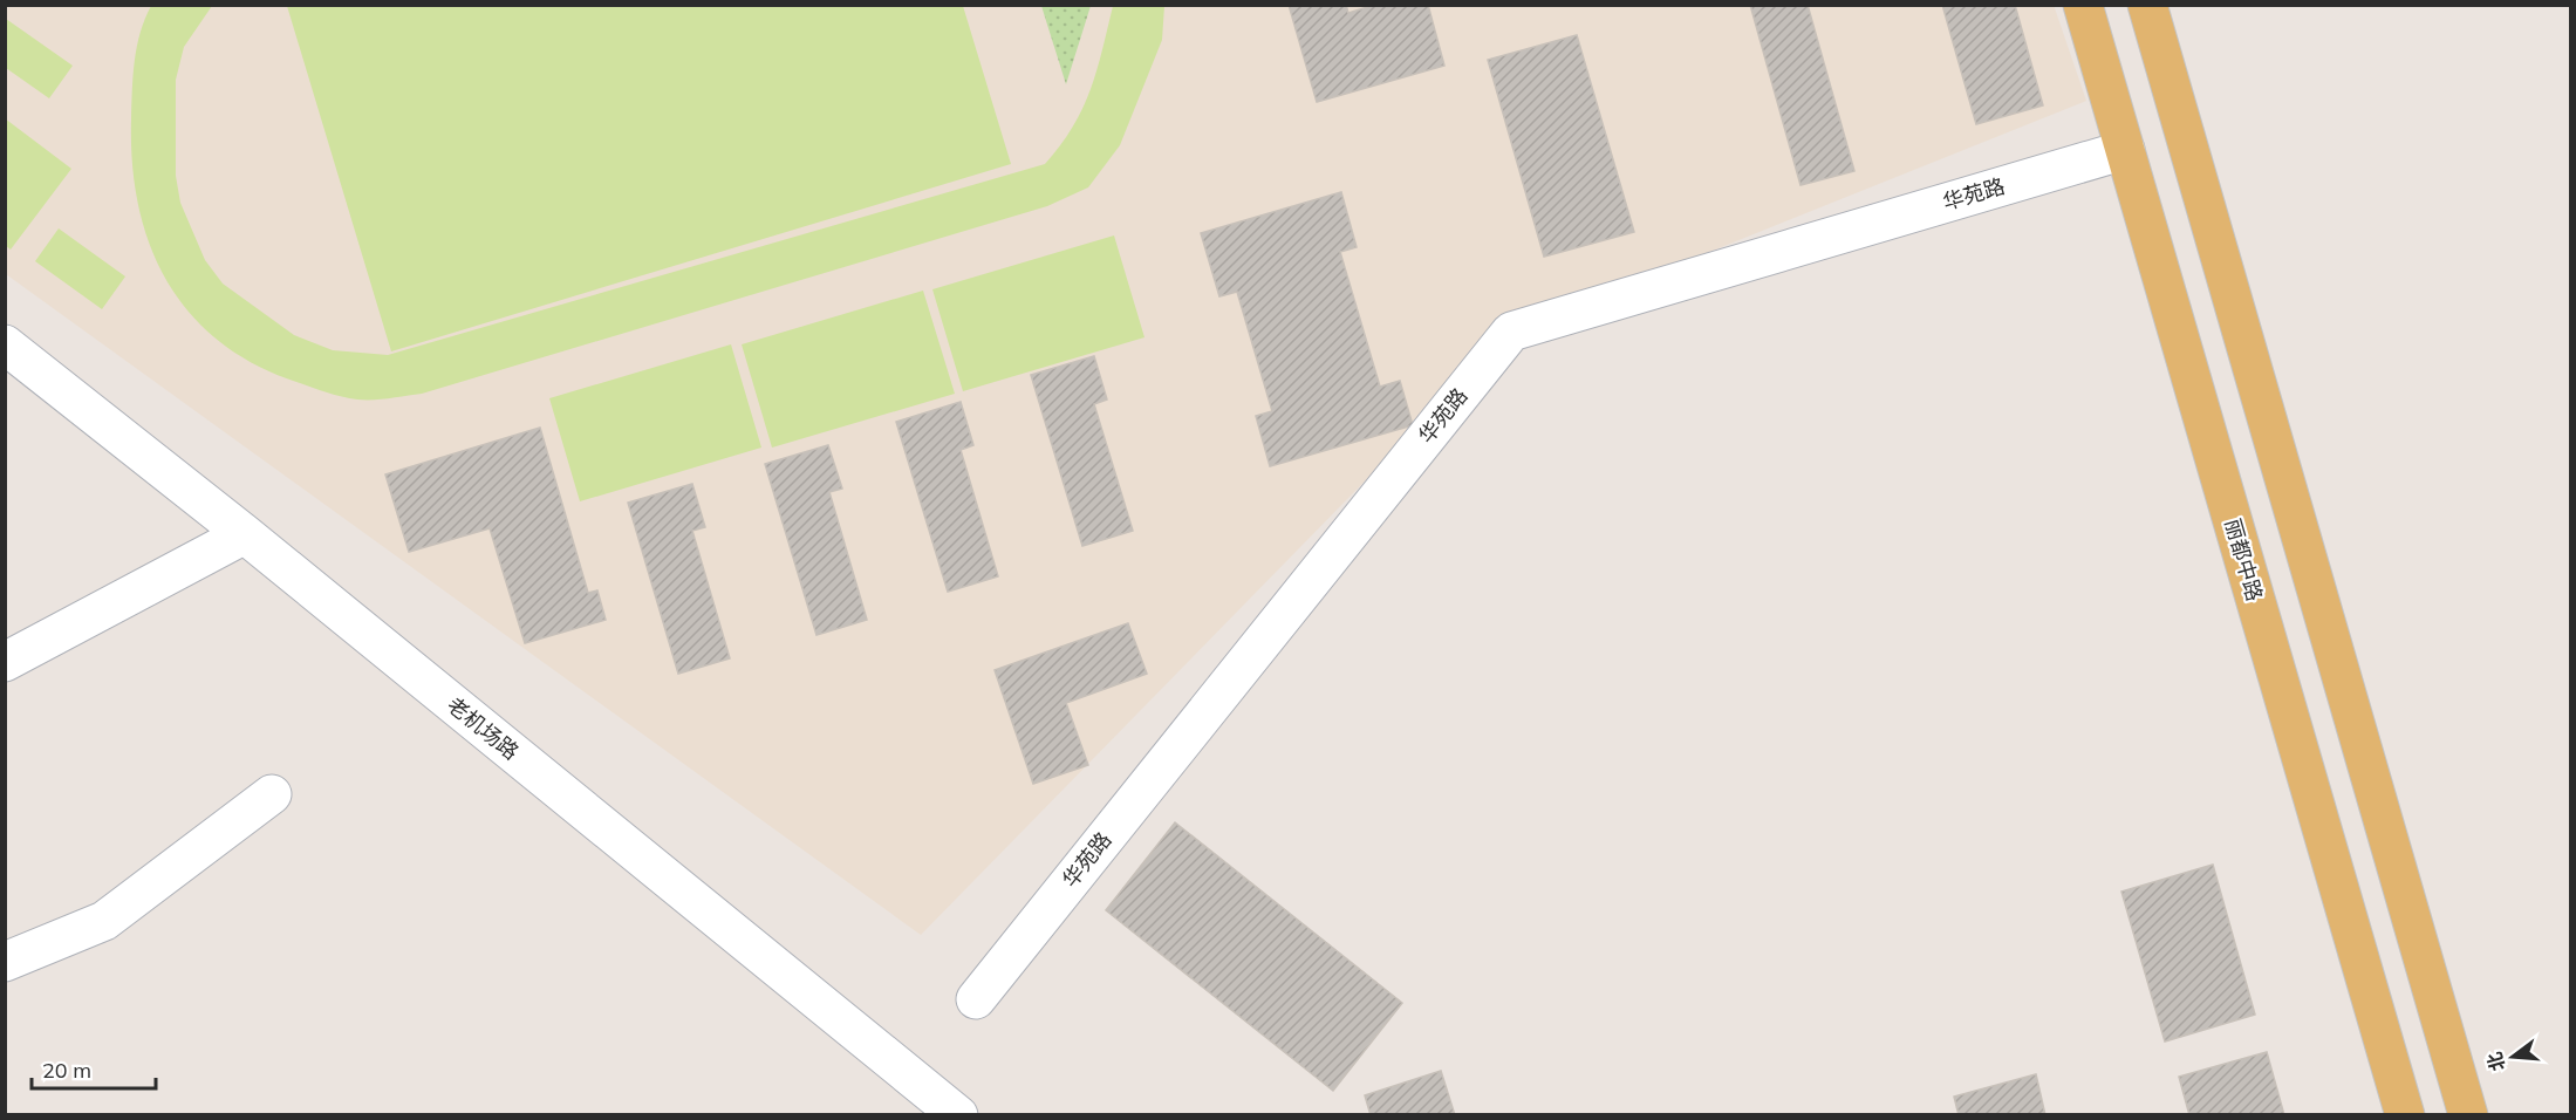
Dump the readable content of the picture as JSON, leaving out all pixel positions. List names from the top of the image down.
{
  "streets": {
    "main road": ["丽都中路"],
    "street": ["华苑路", "老机场路"]
  },
  "crossings": [
    ["华苑路", "丽都中路"]
  ],
  "scale_bar": "20 m",
  "north": "left"
}
